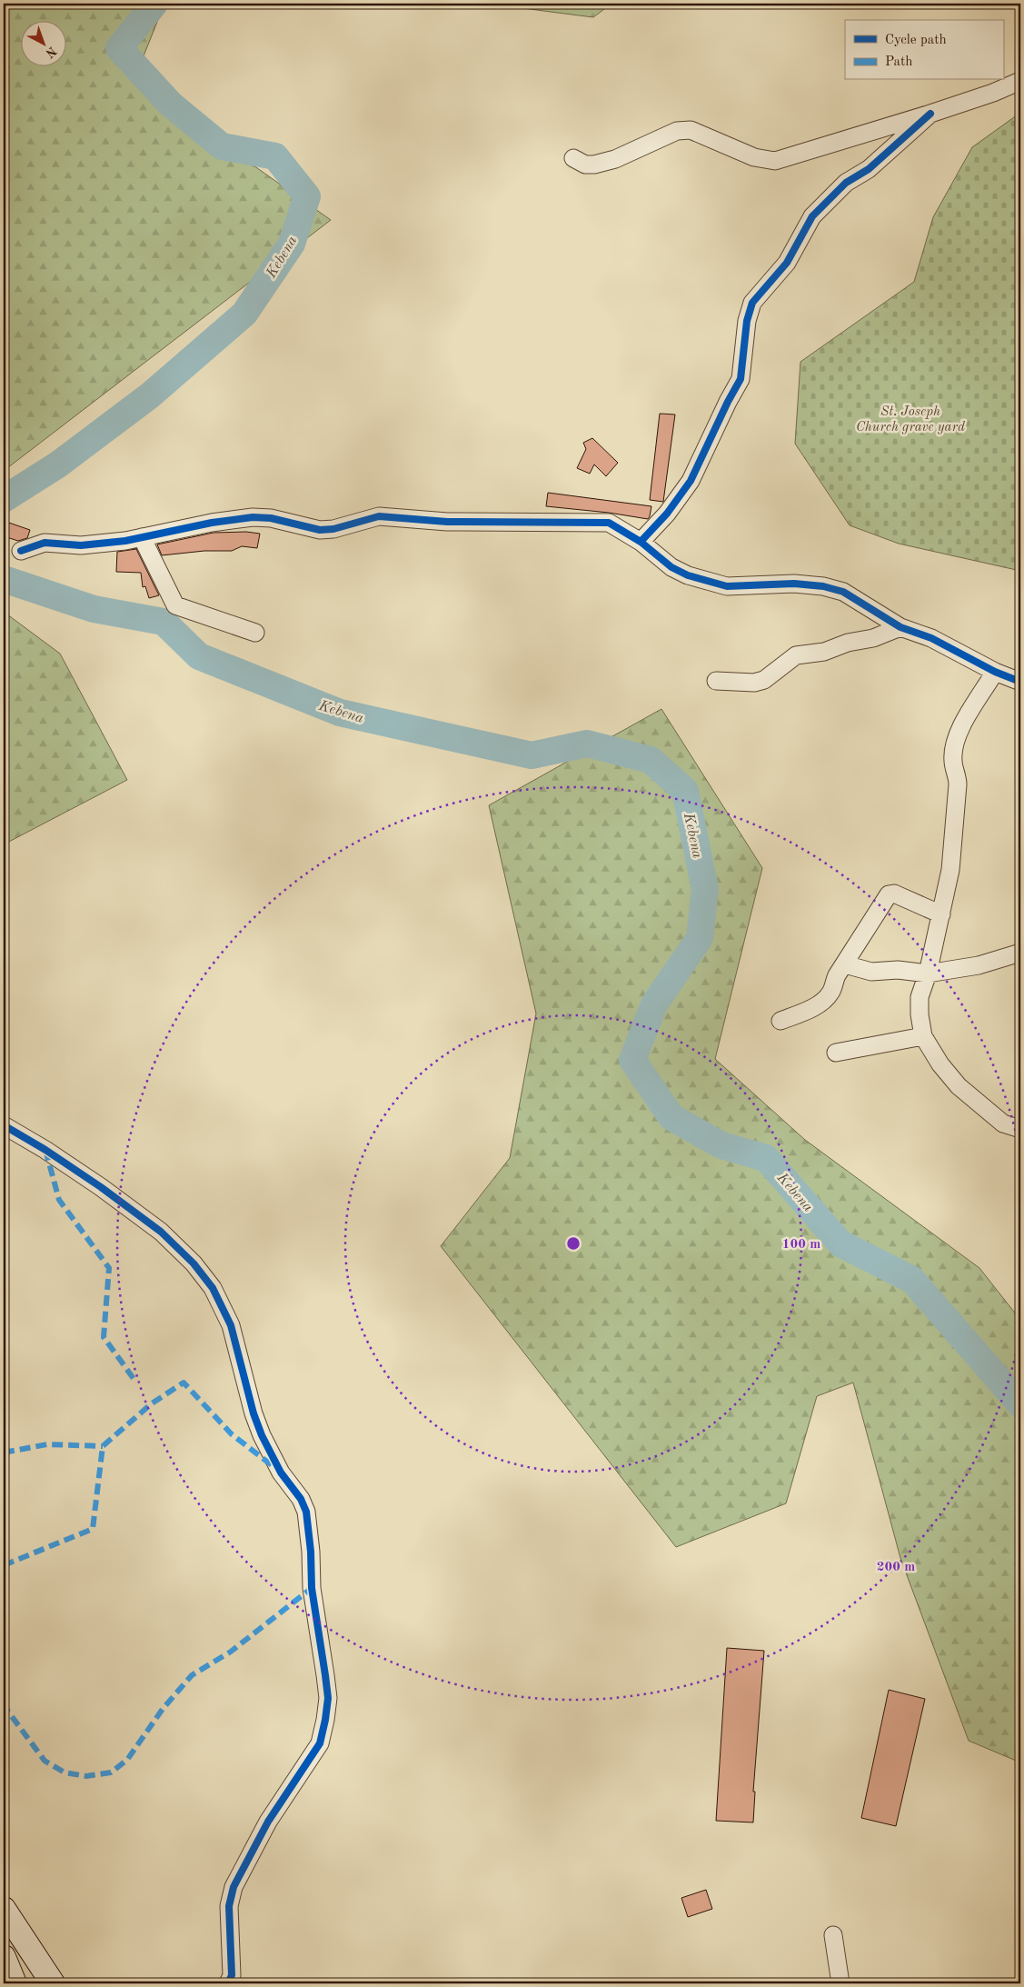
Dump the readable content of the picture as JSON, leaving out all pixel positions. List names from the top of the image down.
{
  "water": ["Kebena"],
  "parks": ["St. Joseph Church grave yard"],
  "legend": ["Cycle path", "Path"],
  "north": "bottom right",
  "rings": ["100 m", "200 m"]
}
